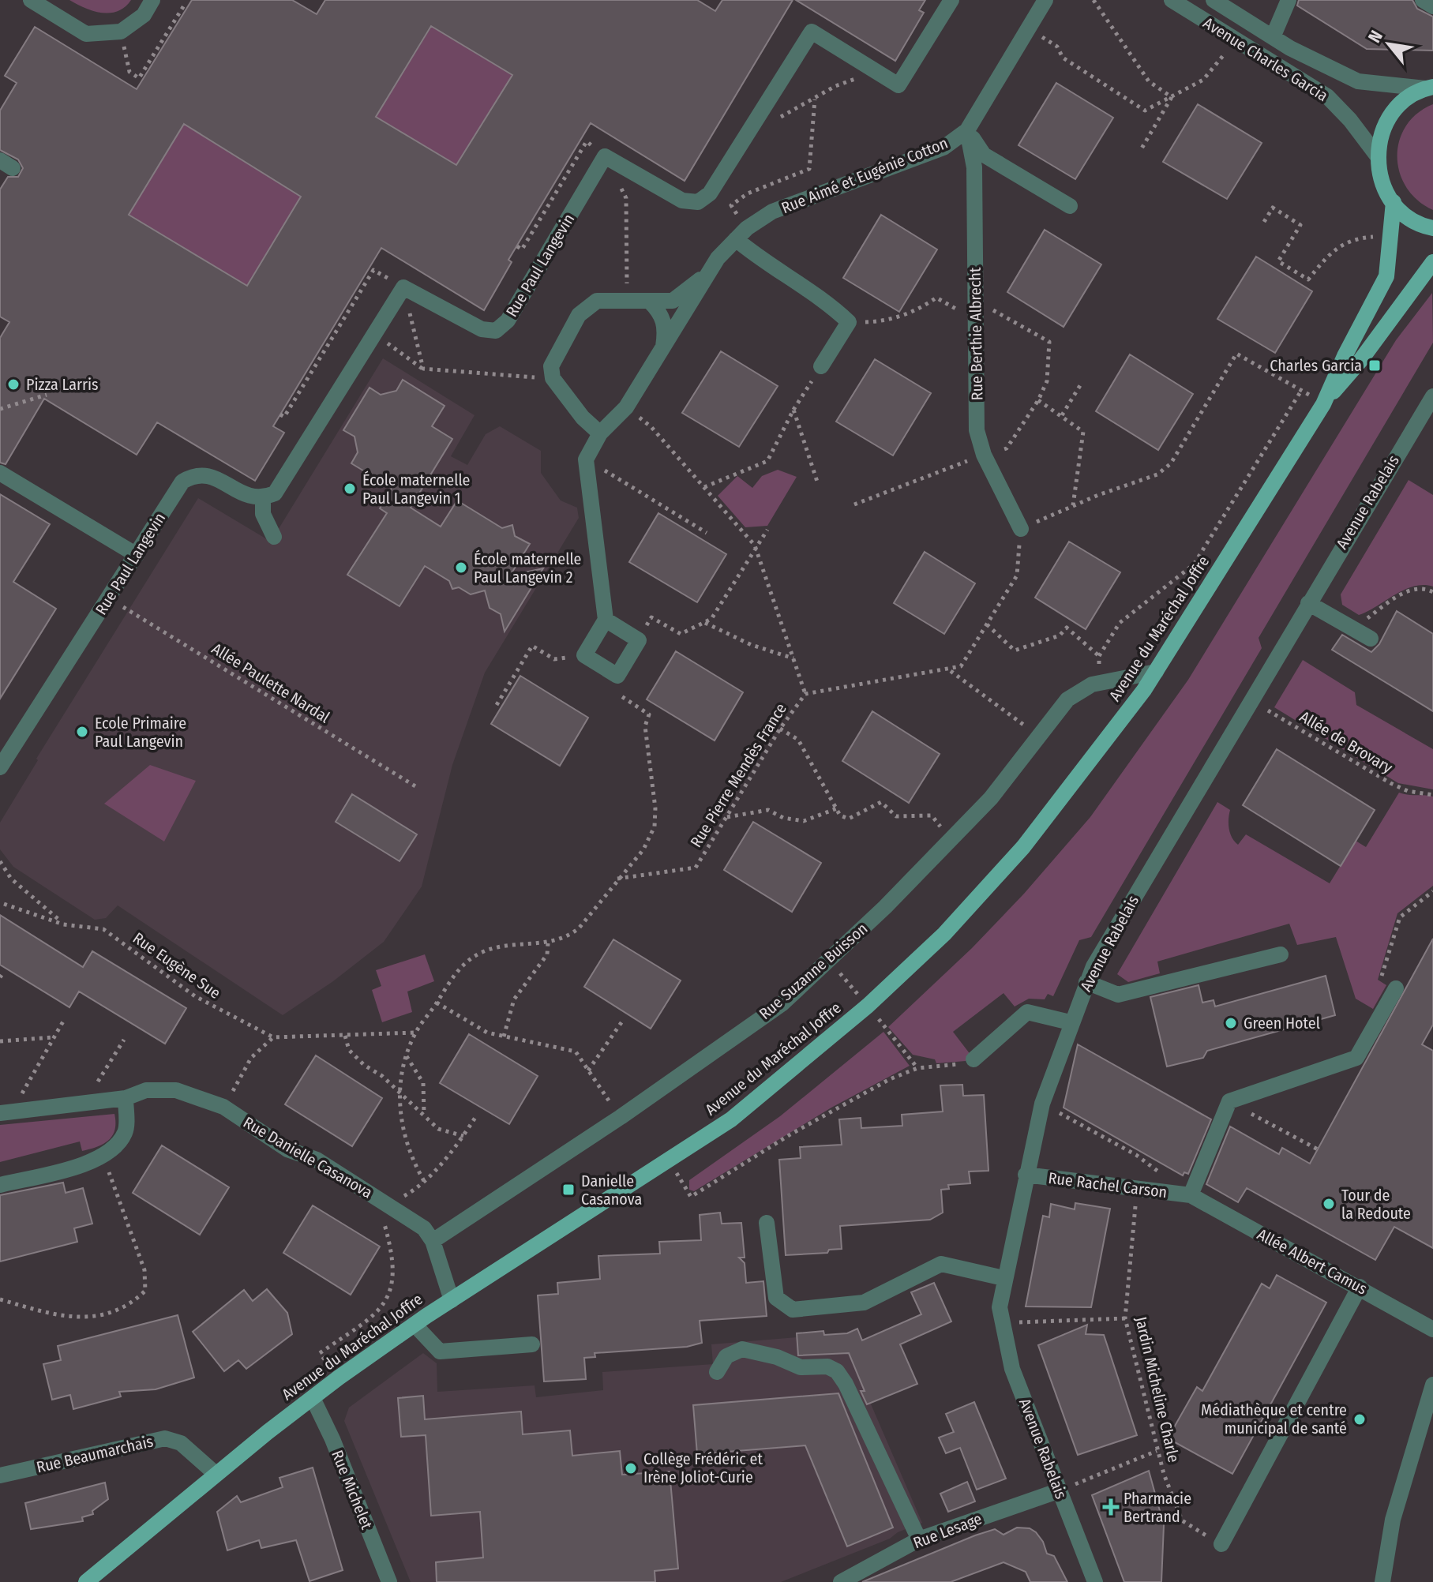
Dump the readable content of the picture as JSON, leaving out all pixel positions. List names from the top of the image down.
{
  "streets": {
    "main road": ["Avenue du Maréchal Joffre"],
    "street": [
      "Avenue Charles Garcia",
      "Rue Aimé et Eugénie Cotton",
      "Rue Paul Langevin",
      "Rue Berthie Albrecht",
      "Avenue Rabelais",
      "Rue Suzanne Buisson",
      "Rue Danielle Casanova",
      "Rue Rachel Carson",
      "Allée Albert Camus",
      "Rue Beaumarchais",
      "Rue Michelet",
      "Rue Lesage"
    ],
    "path": [
      "Allée Paulette Nardal",
      "Allée de Brovary",
      "Rue Pierre Mendès France",
      "Rue Eugène Sue",
      "Jardin Micheline Charle"
    ]
  },
  "crossings": [
    ["Rue Aimé et Eugénie Cotton", "Rue Berthie Albrecht"],
    ["Rue Paul Langevin", "Allée Paulette Nardal"],
    ["Avenue Rabelais", "Allée de Brovary"],
    ["Avenue Rabelais", "Rue Rachel Carson"],
    ["Avenue Rabelais", "Rue Lesage"],
    ["Avenue du Maréchal Joffre", "Rue Suzanne Buisson"],
    ["Avenue du Maréchal Joffre", "Rue Danielle Casanova"],
    ["Avenue du Maréchal Joffre", "Rue Beaumarchais"],
    ["Avenue du Maréchal Joffre", "Rue Michelet"],
    ["Rue Suzanne Buisson", "Rue Danielle Casanova"],
    ["Rue Rachel Carson", "Allée Albert Camus"],
    ["Rue Rachel Carson", "Jardin Micheline Charle"]
  ],
  "places": {
    "transit": ["Charles Garcia", "Danielle Casanova"],
    "other": [
      "Pizza Larris",
      "École maternelle Paul Langevin 1",
      "École maternelle Paul Langevin 2",
      "Ecole Primaire Paul Langevin",
      "Green Hotel",
      "Tour de la Redoute",
      "Médiathèque et centre municipal de santé",
      "Collège Frédéric et Irène Joliot-Curie"
    ],
    "health": ["Pharmacie Bertrand"]
  },
  "north": "top left"
}
